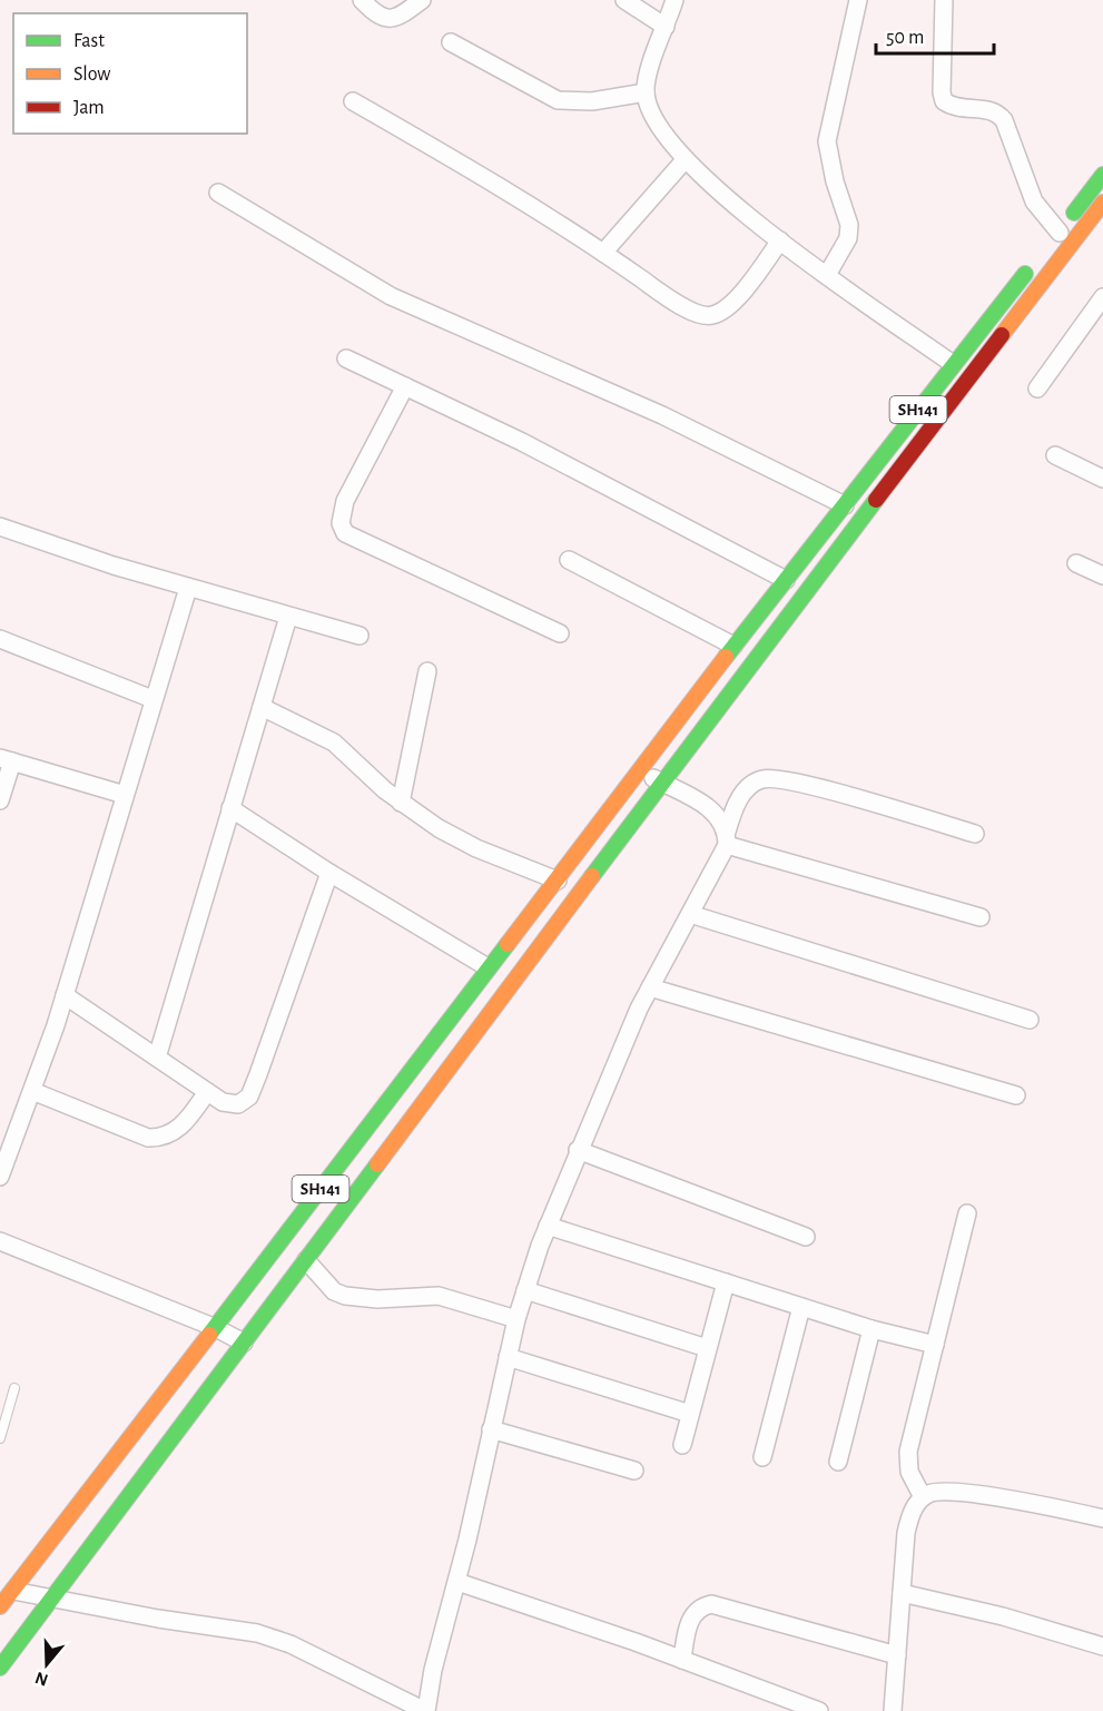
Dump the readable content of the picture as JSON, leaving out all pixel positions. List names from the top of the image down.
{
  "streets": {
    "main road": ["SH141"]
  },
  "legend": ["Fast", "Slow", "Jam"],
  "scale_bar": "50 m",
  "north": "bottom"
}
